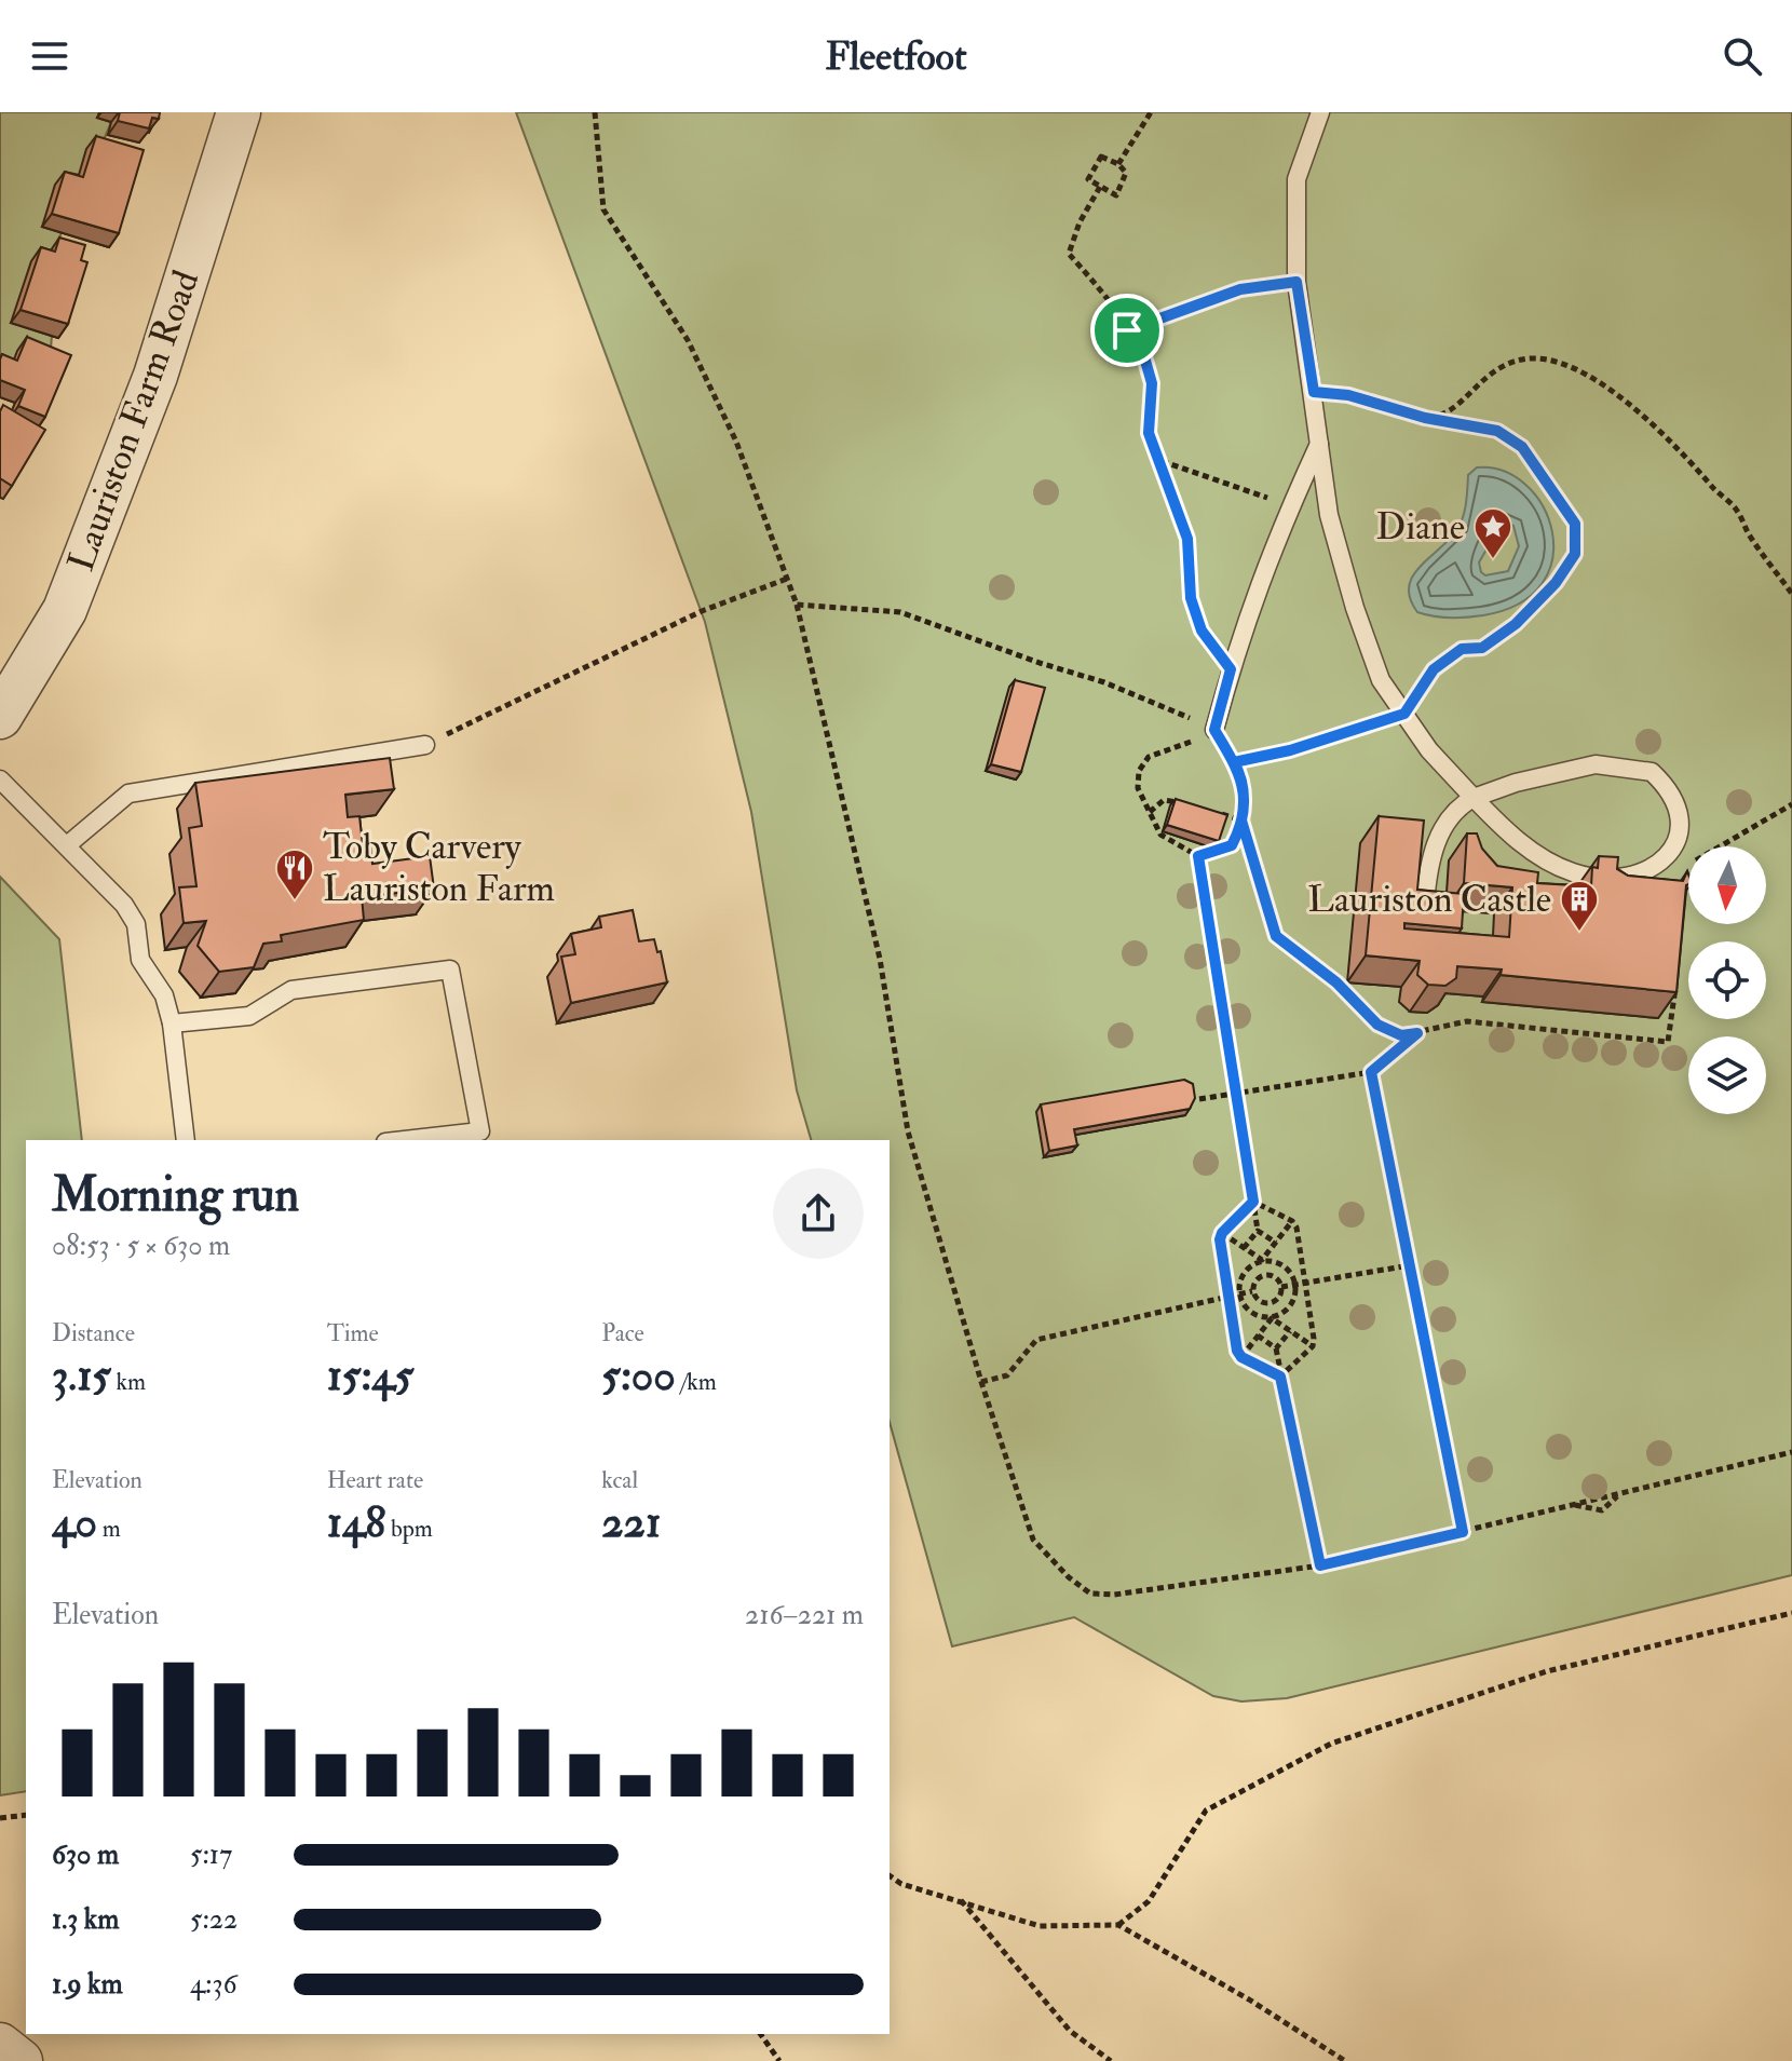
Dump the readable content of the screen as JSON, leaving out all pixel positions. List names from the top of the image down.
{
  "streets": {
    "street": ["Lauriston Farm Road"]
  },
  "places": {
    "place": ["Diane"],
    "restaurant": ["Toby Carvery Lauriston Farm"],
    "building": ["Lauriston Castle"]
  },
  "north": "bottom",
  "page": {
    "header": "Fleetfoot",
    "heading": ["Morning run", "08:53 · 5 × 630 m"],
    "stats": [
      ["Distance", "3.15 km"],
      ["Time", "15:45"],
      ["Pace", "5:00 /km"],
      ["Elevation", "40 m"],
      ["Heart rate", "148 bpm"],
      ["kcal", "221"]
    ],
    "chart": ["Elevation", "216–221 m"],
    "list": [
      {
        "name": "630 m",
        "note": "5:17"
      },
      {
        "name": "1.3 km",
        "note": "5:22"
      },
      {
        "name": "1.9 km",
        "note": "4:36"
      }
    ]
  }
}
